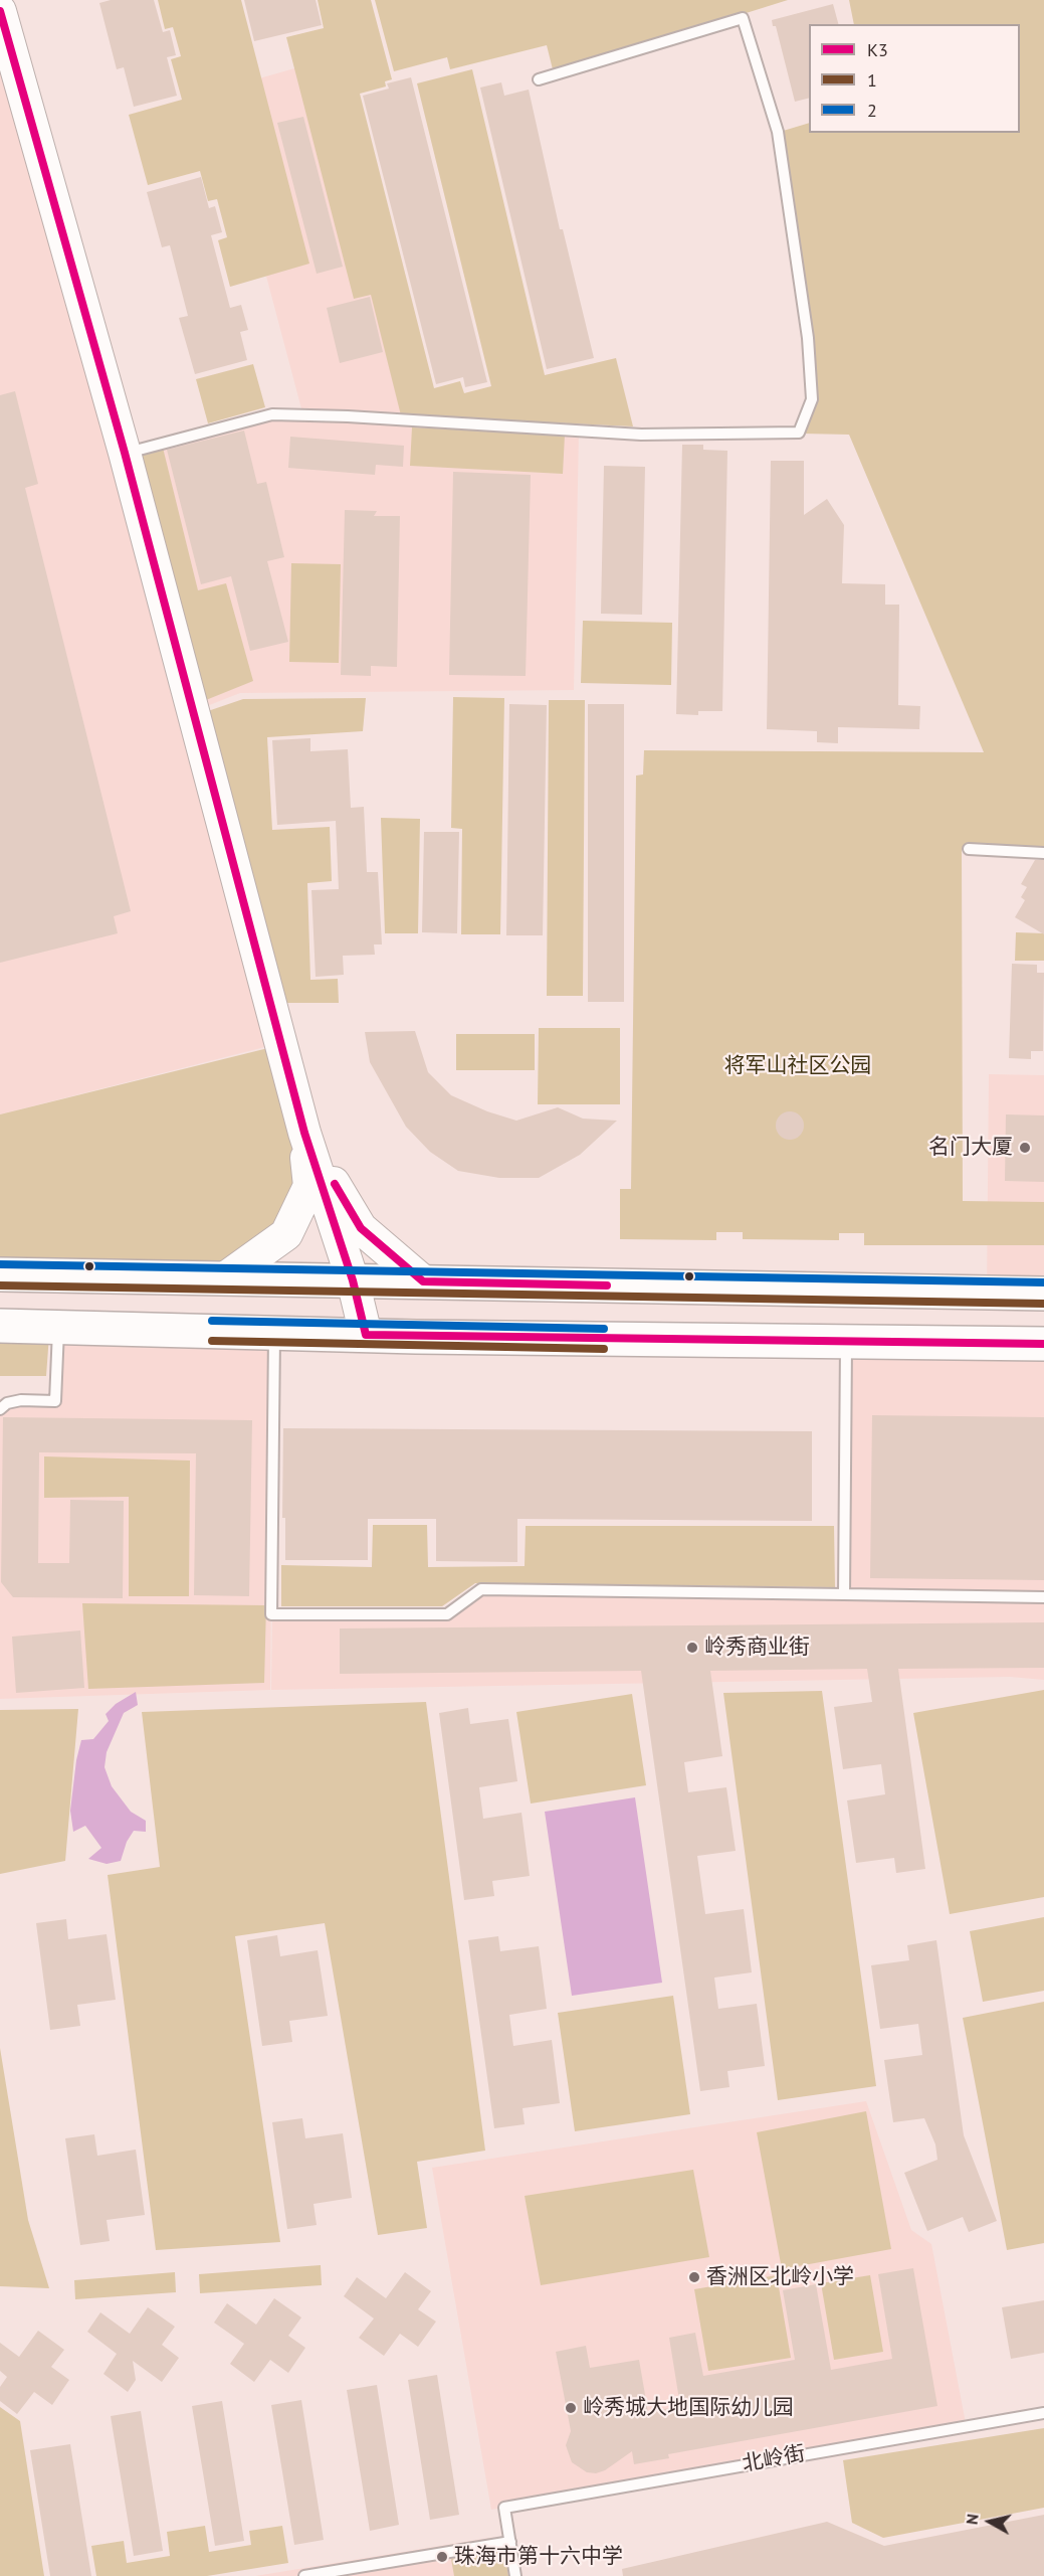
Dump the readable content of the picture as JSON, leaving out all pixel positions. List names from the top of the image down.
{
  "streets": {
    "lane": ["北岭街"]
  },
  "parks": ["将军山社区公园"],
  "places": [
    "名门大厦",
    "岭秀商业街",
    "香洲区北岭小学",
    "岭秀城大地国际幼儿园",
    "珠海市第十六中学"
  ],
  "lines": ["transit line K3", "transit line 2", "transit line 1"],
  "legend": ["K3", "1", "2"],
  "north": "left"
}
